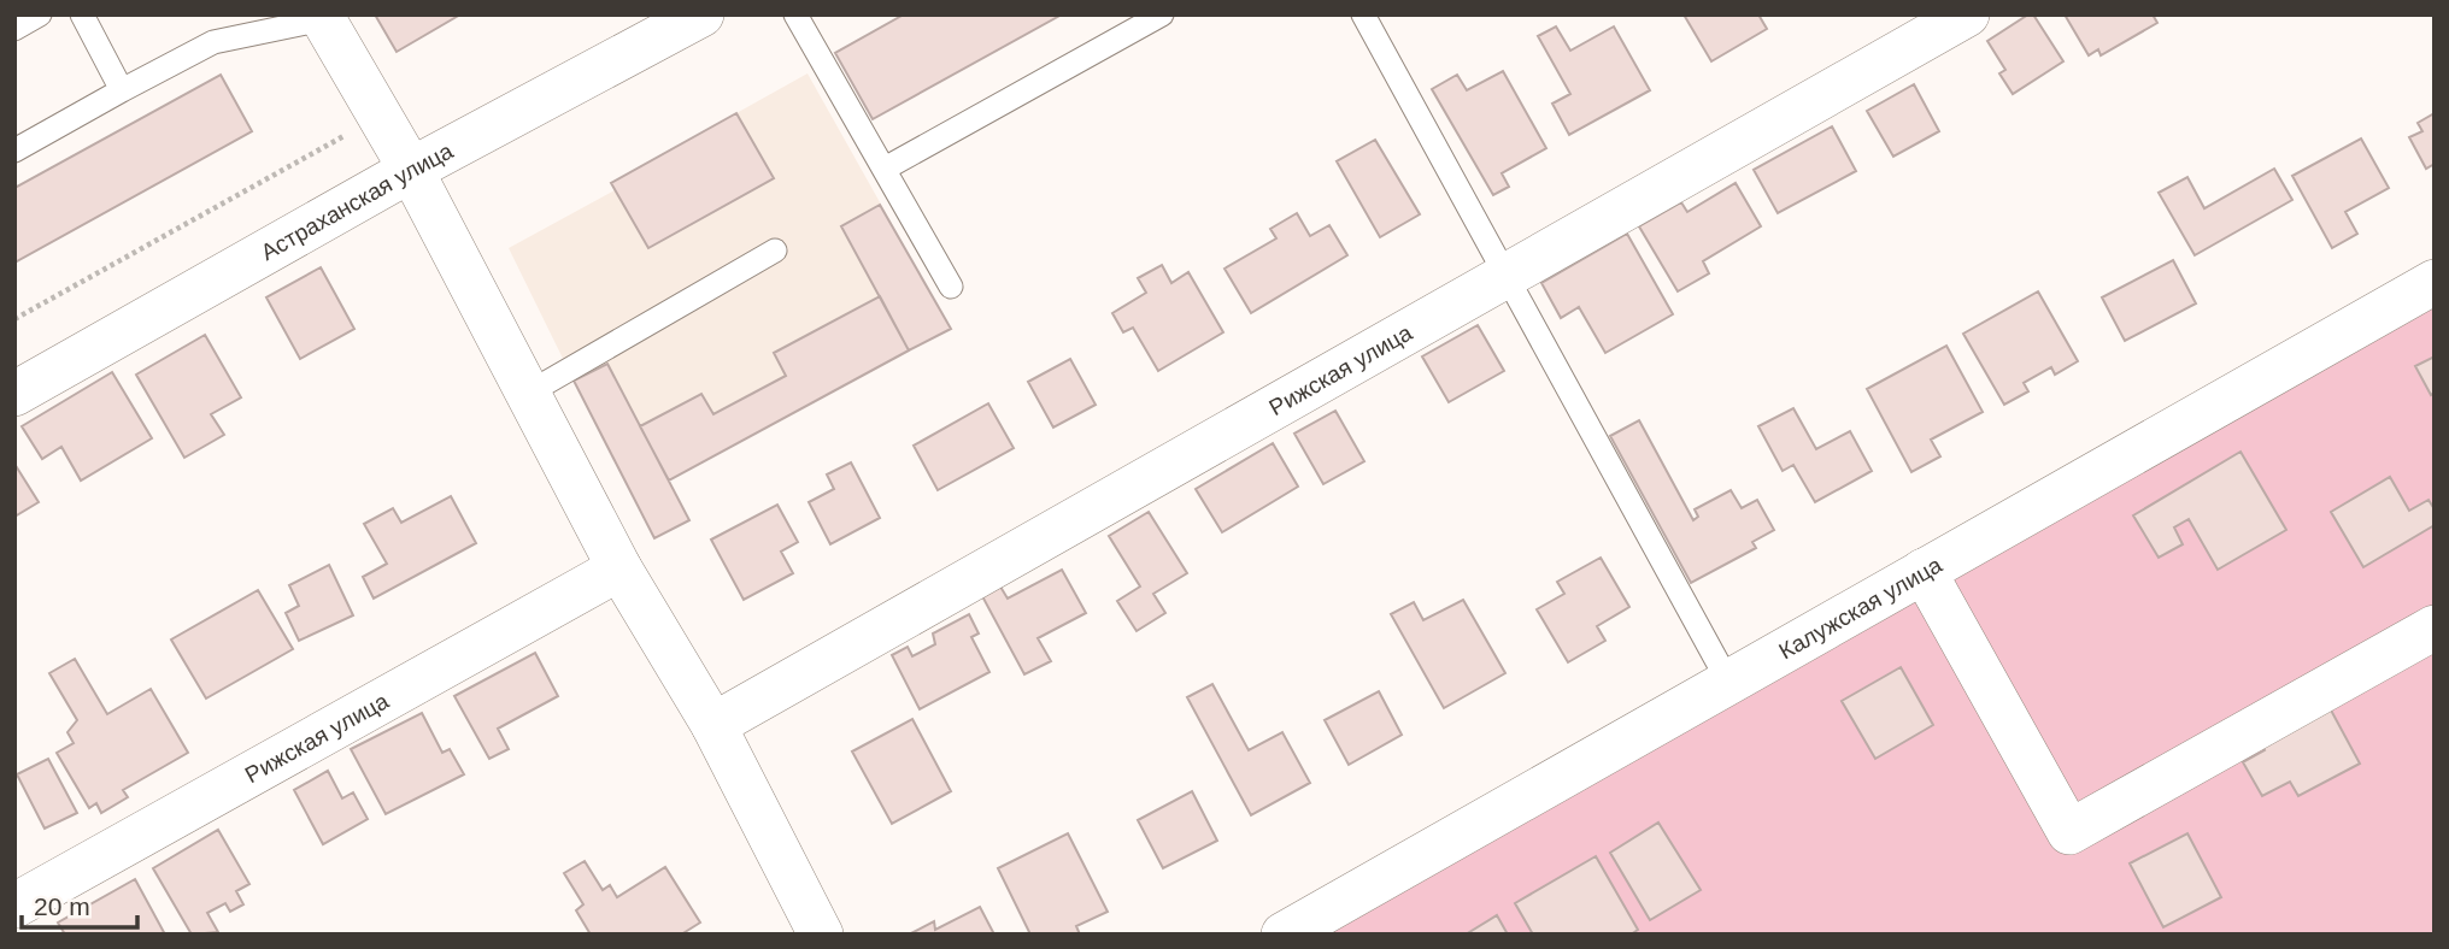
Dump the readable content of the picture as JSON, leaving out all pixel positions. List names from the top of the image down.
{
  "streets": {
    "street": ["Астраханская улица", "Рижская улица", "Калужская улица"]
  },
  "scale_bar": "20 m"
}
